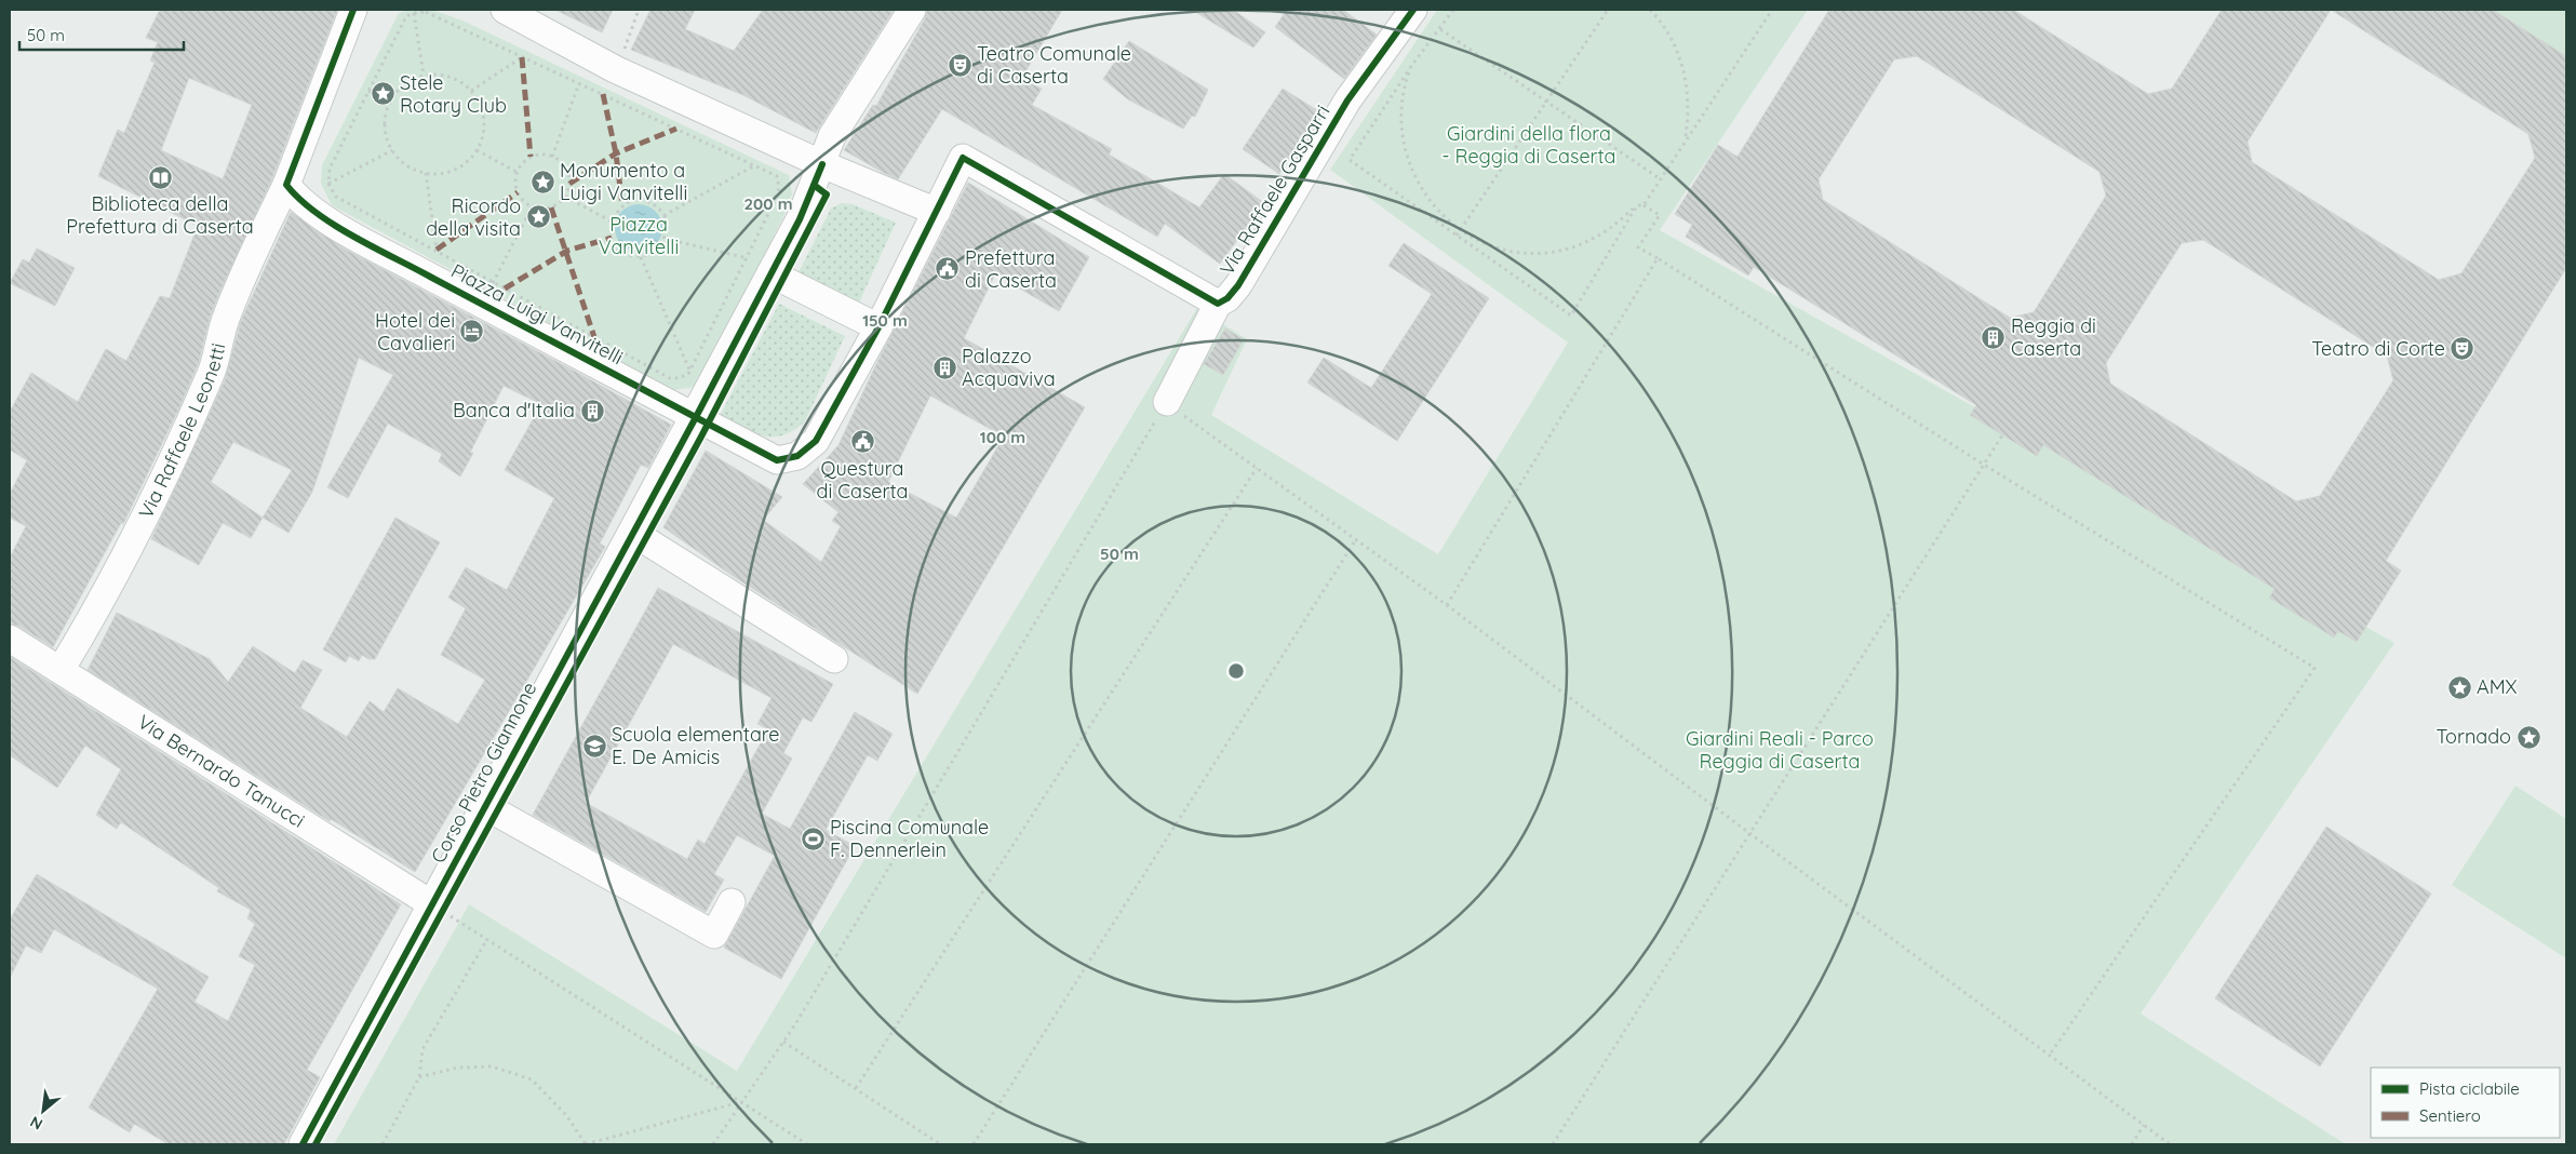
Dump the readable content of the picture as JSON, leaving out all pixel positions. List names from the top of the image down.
{
  "streets": {
    "street": [
      "Via Raffaele Gasparri",
      "Piazza Luigi Vanvitelli",
      "Via Raffaele Leonetti",
      "Via Bernardo Tanucci",
      "Corso Pietro Giannone"
    ]
  },
  "crossings": [
    ["Piazza Luigi Vanvitelli", "Via Raffaele Leonetti"],
    ["Piazza Luigi Vanvitelli", "Corso Pietro Giannone"],
    ["Via Raffaele Leonetti", "Via Bernardo Tanucci"],
    ["Via Bernardo Tanucci", "Corso Pietro Giannone"]
  ],
  "parks": ["Giardini della flora - Reggia di Caserta", "Piazza Vanvitelli", "Giardini Reali - Parco Reggia di Caserta"],
  "places": {
    "theatre": ["Teatro Comunale di Caserta", "Teatro di Corte"],
    "place": [
      "Stele Rotary Club",
      "Monumento a Luigi Vanvitelli",
      "Ricordo della visita",
      "AMX",
      "Tornado"
    ],
    "library": ["Biblioteca della Prefettura di Caserta"],
    "public building": ["Prefettura di Caserta", "Questura di Caserta"],
    "hotel": ["Hotel dei Cavalieri"],
    "building": ["Reggia di Caserta", "Palazzo Acquaviva", "Banca d'Italia"],
    "school or university": ["Scuola elementare E. De Amicis"],
    "sports": ["Piscina Comunale F. Dennerlein"]
  },
  "legend": ["Pista ciclabile", "Sentiero"],
  "scale_bar": "50 m",
  "north": "bottom left",
  "rings": [
    "200 m",
    "150 m",
    "100 m",
    "50 m"
  ]
}
